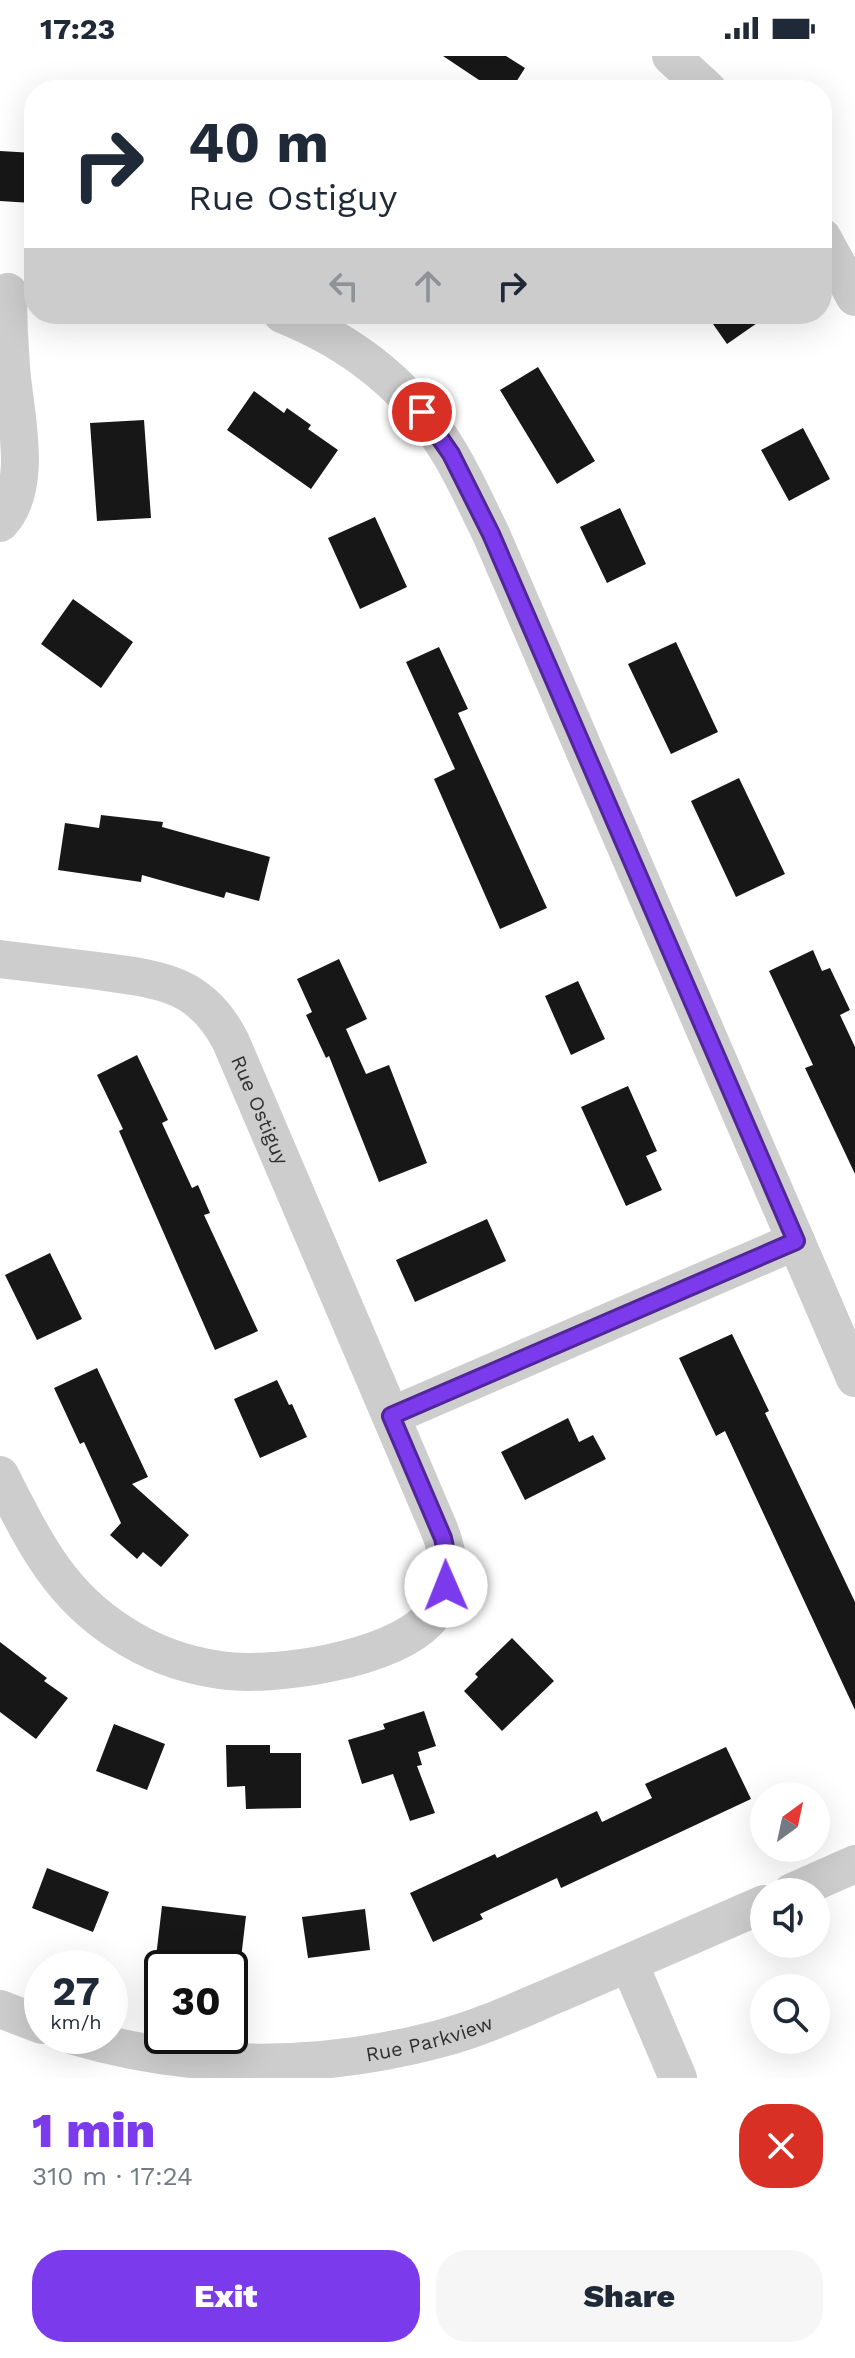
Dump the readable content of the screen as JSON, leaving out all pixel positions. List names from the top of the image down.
{
  "streets": {
    "street": ["Rue Ostiguy", "Rue Parkview"]
  },
  "north": "top right",
  "page": {
    "status": "17:23",
    "turn": ["40 m", "Rue Ostiguy"],
    "speed": "27 km/h",
    "limit": "30",
    "heading": ["1 min", "310 m · 17:24"],
    "buttons": ["Exit", "Share"]
  }
}
